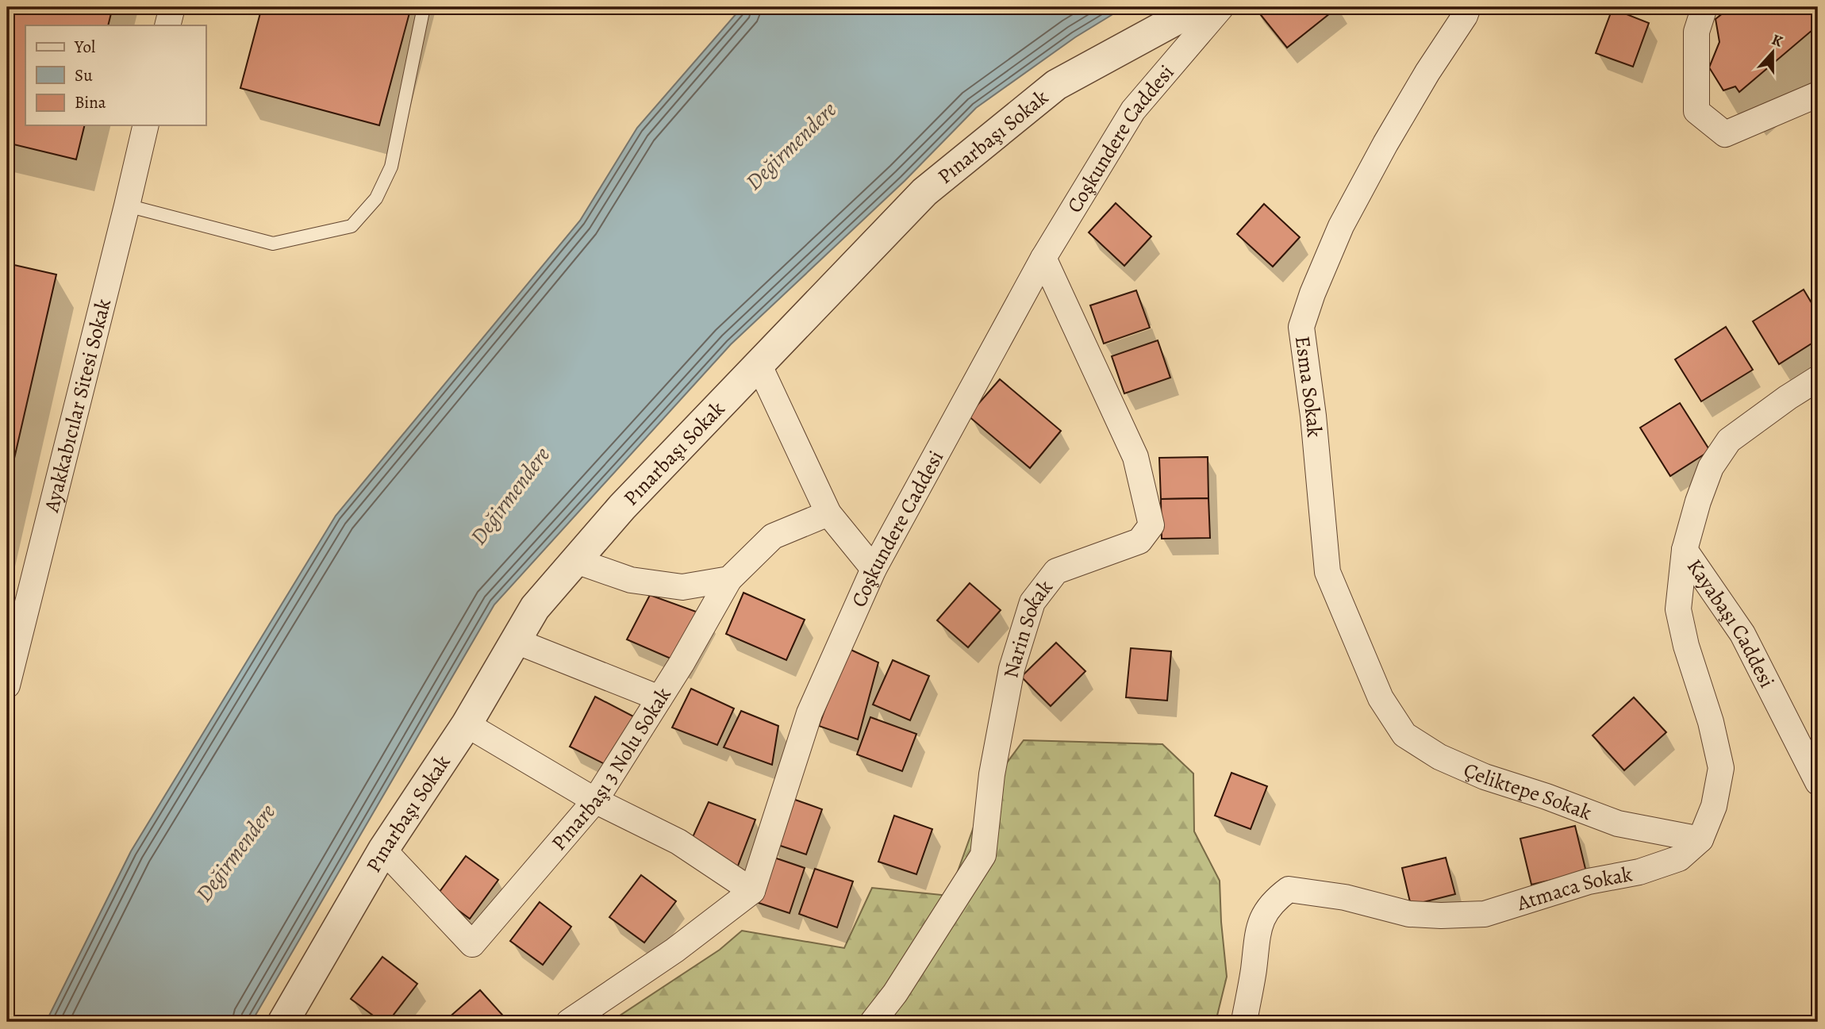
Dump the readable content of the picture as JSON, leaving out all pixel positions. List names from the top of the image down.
{
  "streets": {
    "street": [
      "Pınarbaşı Sokak",
      "Coşkundere Caddesi",
      "Esma Sokak",
      "Ayakkabıcılar Sitesi Sokak",
      "Kayabaşı Caddesi",
      "Narin Sokak",
      "Pınarbaşı 3 Nolu Sokak",
      "Çeliktepe Sokak",
      "Atmaca Sokak"
    ]
  },
  "crossings": [
    ["Pınarbaşı Sokak", "Pınarbaşı 3 Nolu Sokak"],
    ["Coşkundere Caddesi", "Narin Sokak"],
    ["Esma Sokak", "Çeliktepe Sokak"],
    ["Kayabaşı Caddesi", "Atmaca Sokak"],
    ["Çeliktepe Sokak", "Atmaca Sokak"]
  ],
  "water": ["Değirmendere"],
  "legend": ["Yol", "Su", "Bina"],
  "north": "top"
}
